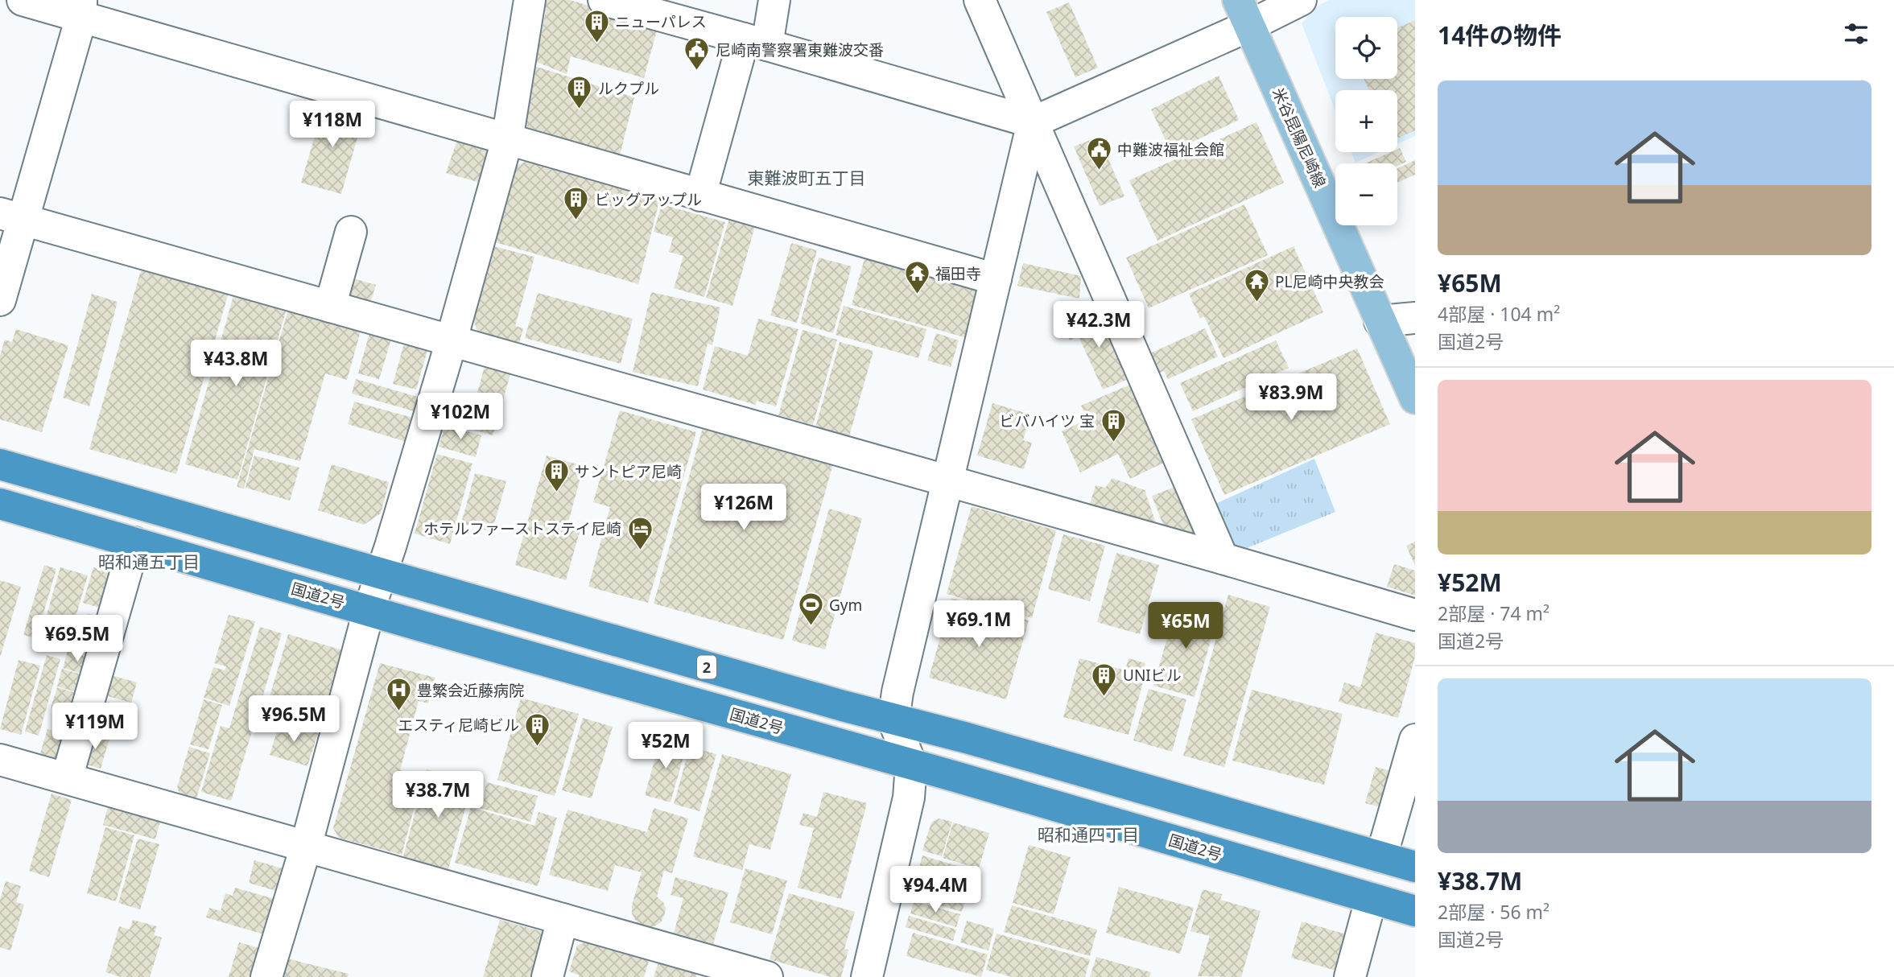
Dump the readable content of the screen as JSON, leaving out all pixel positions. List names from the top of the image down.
{
  "streets": {
    "highway": ["国道2号", "2"],
    "main road": ["米谷昆陽尼崎線"]
  },
  "districts": ["東難波町五丁目", "昭和通五丁目", "昭和通四丁目"],
  "places": {
    "building": [
      "ニューパレス",
      "ルクプル",
      "ビッグアップル",
      "ビバハイツ 宝",
      "サントピア尼崎",
      "UNIビル",
      "エスティ尼崎ビル"
    ],
    "public building": ["尼崎南警察署東難波交番", "中難波福祉会館"],
    "temple": ["福田寺", "PL尼崎中央教会"],
    "hotel": ["ホテルファーストステイ尼崎"],
    "sports": ["Gym"],
    "hospital": ["豊繁会近藤病院"]
  },
  "page": {
    "heading": "14件の物件",
    "map_buttons": ["+", "−"],
    "list": [
      {
        "name": "¥65M",
        "note": "4部屋 · 104 m² · 国道2号"
      },
      {
        "name": "¥52M",
        "note": "2部屋 · 74 m² · 国道2号"
      },
      {
        "name": "¥38.7M",
        "note": "2部屋 · 56 m² · 国道2号"
      }
    ],
    "price": [
      "¥118M",
      "¥42.3M",
      "¥43.8M",
      "¥83.9M",
      "¥102M",
      "¥126M",
      "¥69.1M",
      "¥65M",
      "¥69.5M",
      "¥96.5M",
      "¥119M",
      "¥52M",
      "¥38.7M",
      "¥94.4M"
    ]
  }
}
